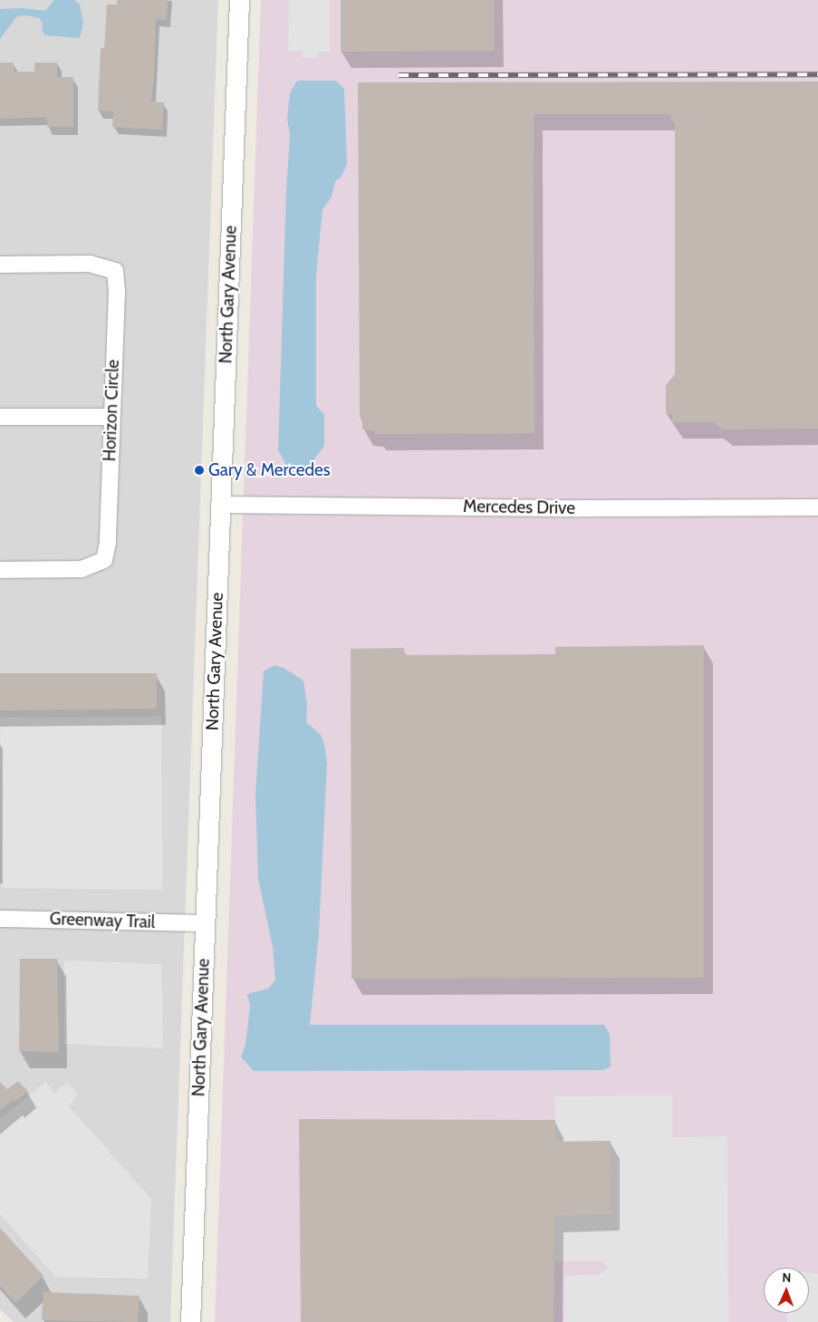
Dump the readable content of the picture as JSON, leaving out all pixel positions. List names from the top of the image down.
{
  "streets": {
    "street": [
      "North Gary Avenue",
      "Horizon Circle",
      "Mercedes Drive",
      "Greenway Trail"
    ]
  },
  "crossings": [
    ["North Gary Avenue", "Mercedes Drive"],
    ["North Gary Avenue", "Greenway Trail"]
  ],
  "places": ["Gary & Mercedes"],
  "north": "top"
}
